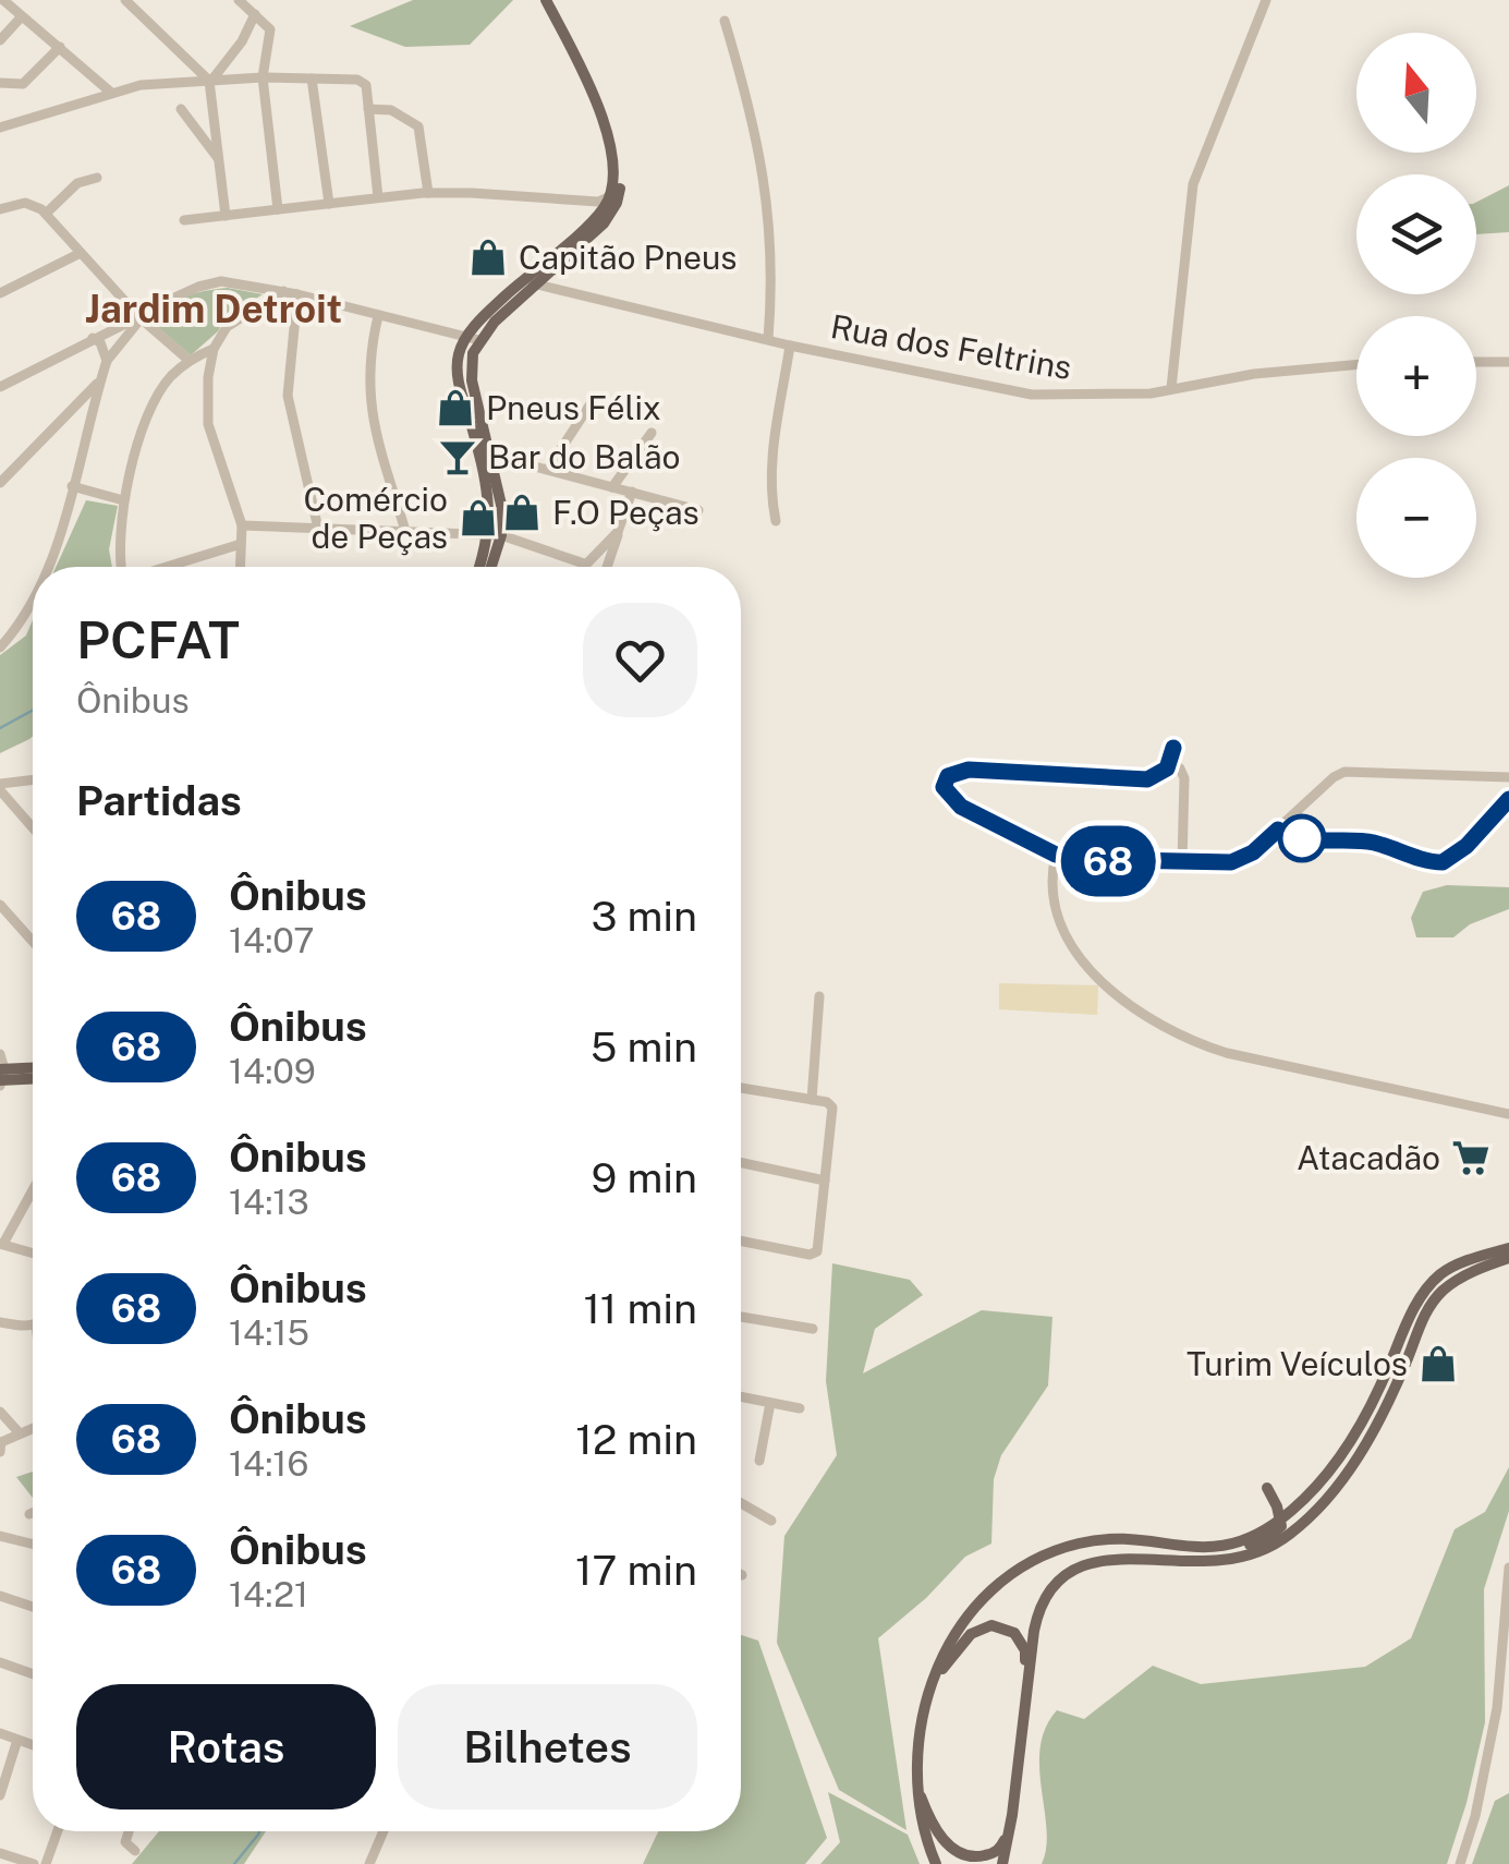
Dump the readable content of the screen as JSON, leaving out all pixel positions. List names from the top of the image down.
{
  "streets": {
    "street": ["Rua dos Feltrins"]
  },
  "districts": ["Jardim Detroit"],
  "places": {
    "shop": [
      "Capitão Pneus",
      "Pneus Félix",
      "F.O Peças",
      "Comércio de Peças",
      "Turim Veículos"
    ],
    "bar": ["Bar do Balão"],
    "supermarket": ["Atacadão"]
  },
  "lines": ["bus line 68"],
  "north": "top",
  "page": {
    "on_map": "68",
    "map_buttons": ["+", "−"],
    "heading": [
      ["PCFAT", "Ônibus"],
      "Partidas"
    ],
    "list": [
      {
        "mark": "68",
        "name": "Ônibus",
        "note": "14:07",
        "value": "3 min"
      },
      {
        "mark": "68",
        "name": "Ônibus",
        "note": "14:09",
        "value": "5 min"
      },
      {
        "mark": "68",
        "name": "Ônibus",
        "note": "14:13",
        "value": "9 min"
      },
      {
        "mark": "68",
        "name": "Ônibus",
        "note": "14:15",
        "value": "11 min"
      },
      {
        "mark": "68",
        "name": "Ônibus",
        "note": "14:16",
        "value": "12 min"
      },
      {
        "mark": "68",
        "name": "Ônibus",
        "note": "14:21",
        "value": "17 min"
      }
    ],
    "buttons": ["Rotas", "Bilhetes"]
  }
}
